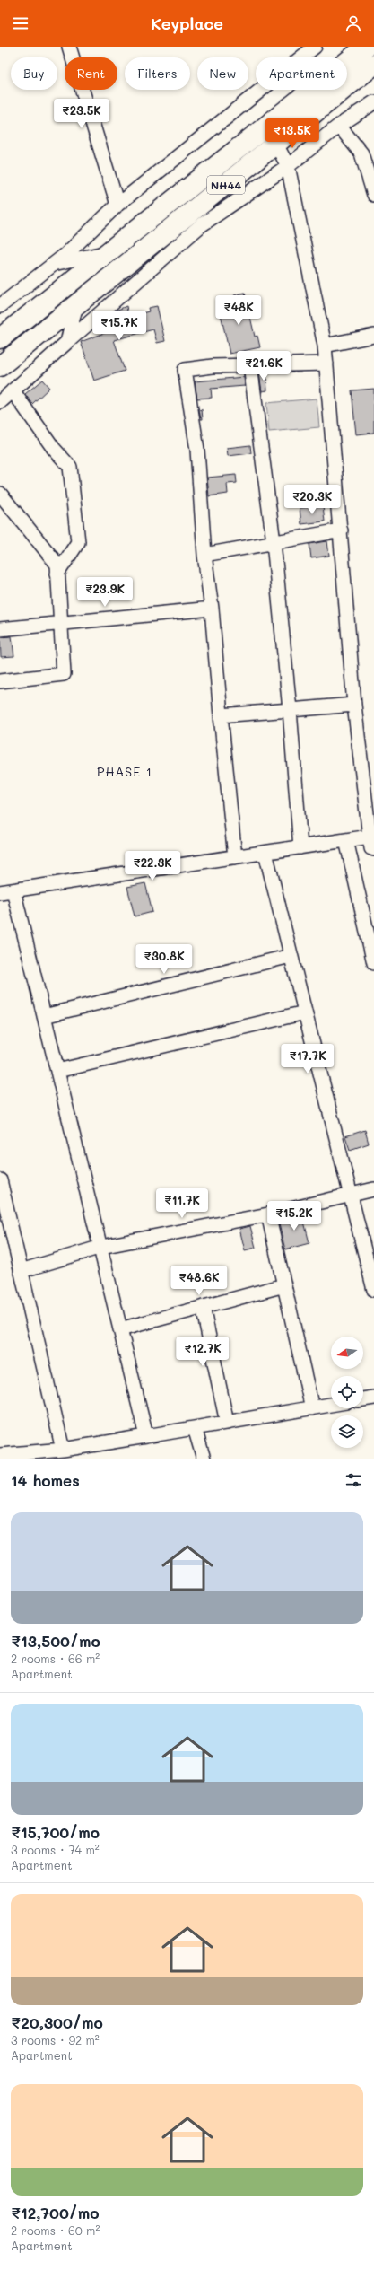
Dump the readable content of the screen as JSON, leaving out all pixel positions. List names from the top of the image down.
{
  "streets": {
    "highway": ["NH44"]
  },
  "districts": ["PHASE 1"],
  "north": "left",
  "page": {
    "header": "Keyplace",
    "chip": [
      "Buy",
      "Rent",
      "Filters",
      "New",
      "Apartment"
    ],
    "price": [
      "₹23.5K",
      "₹13.5K",
      "₹48K",
      "₹15.7K",
      "₹21.6K",
      "₹20.3K",
      "₹23.9K",
      "₹22.3K",
      "₹30.8K",
      "₹17.7K",
      "₹11.7K",
      "₹15.2K",
      "₹48.6K",
      "₹12.7K"
    ],
    "heading": "14 homes",
    "list": [
      {
        "name": "₹13,500/mo",
        "note": "2 rooms · 66 m² · Apartment"
      },
      {
        "name": "₹15,700/mo",
        "note": "3 rooms · 74 m² · Apartment"
      },
      {
        "name": "₹20,300/mo",
        "note": "3 rooms · 92 m² · Apartment"
      },
      {
        "name": "₹12,700/mo",
        "note": "2 rooms · 60 m² · Apartment"
      }
    ]
  }
}
